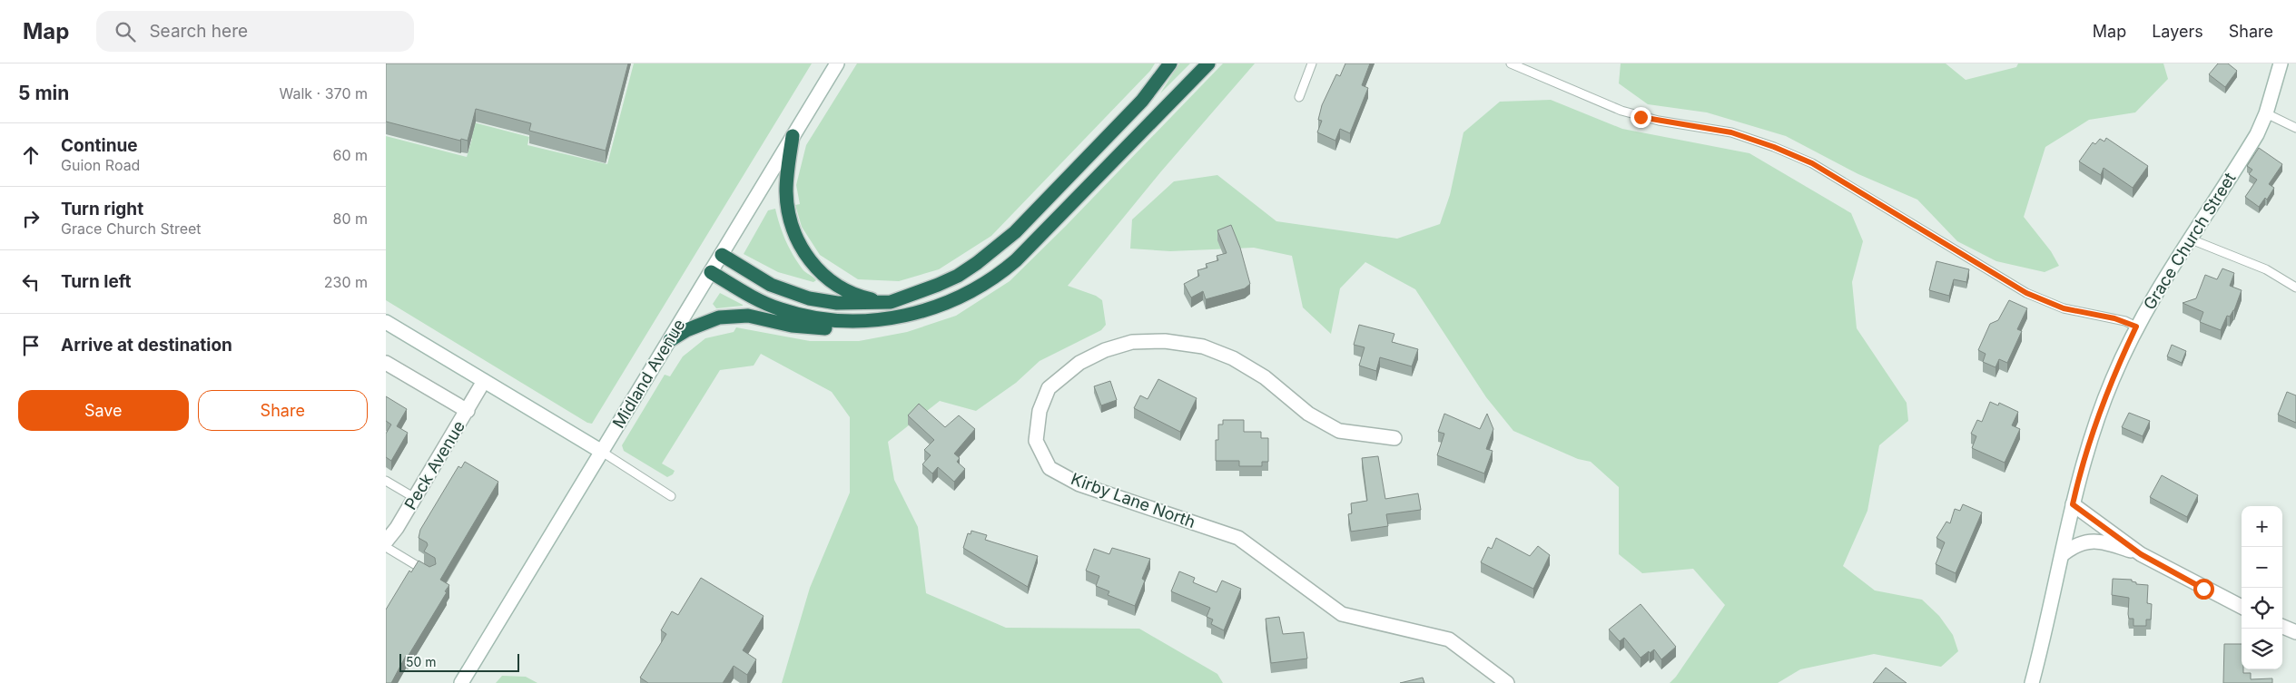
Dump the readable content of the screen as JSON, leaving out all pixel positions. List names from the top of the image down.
{
  "streets": {
    "street": [
      "Grace Church Street",
      "Midland Avenue",
      "Peck Avenue",
      "Kirby Lane North"
    ]
  },
  "scale_bar": "50 m",
  "page": {
    "header": "Map",
    "search": "Search here",
    "nav": ["Map", "Layers", "Share"],
    "heading": ["5 min", "Walk · 370 m"],
    "list": [
      ["Continue", "Guion Road", "60 m"],
      ["Turn right", "Grace Church Street", "80 m"],
      ["Turn left", "230 m"],
      "Arrive at destination"
    ],
    "buttons": ["Save", "Share"],
    "map_buttons": ["+", "−"],
    "scale": "50 m"
  }
}
